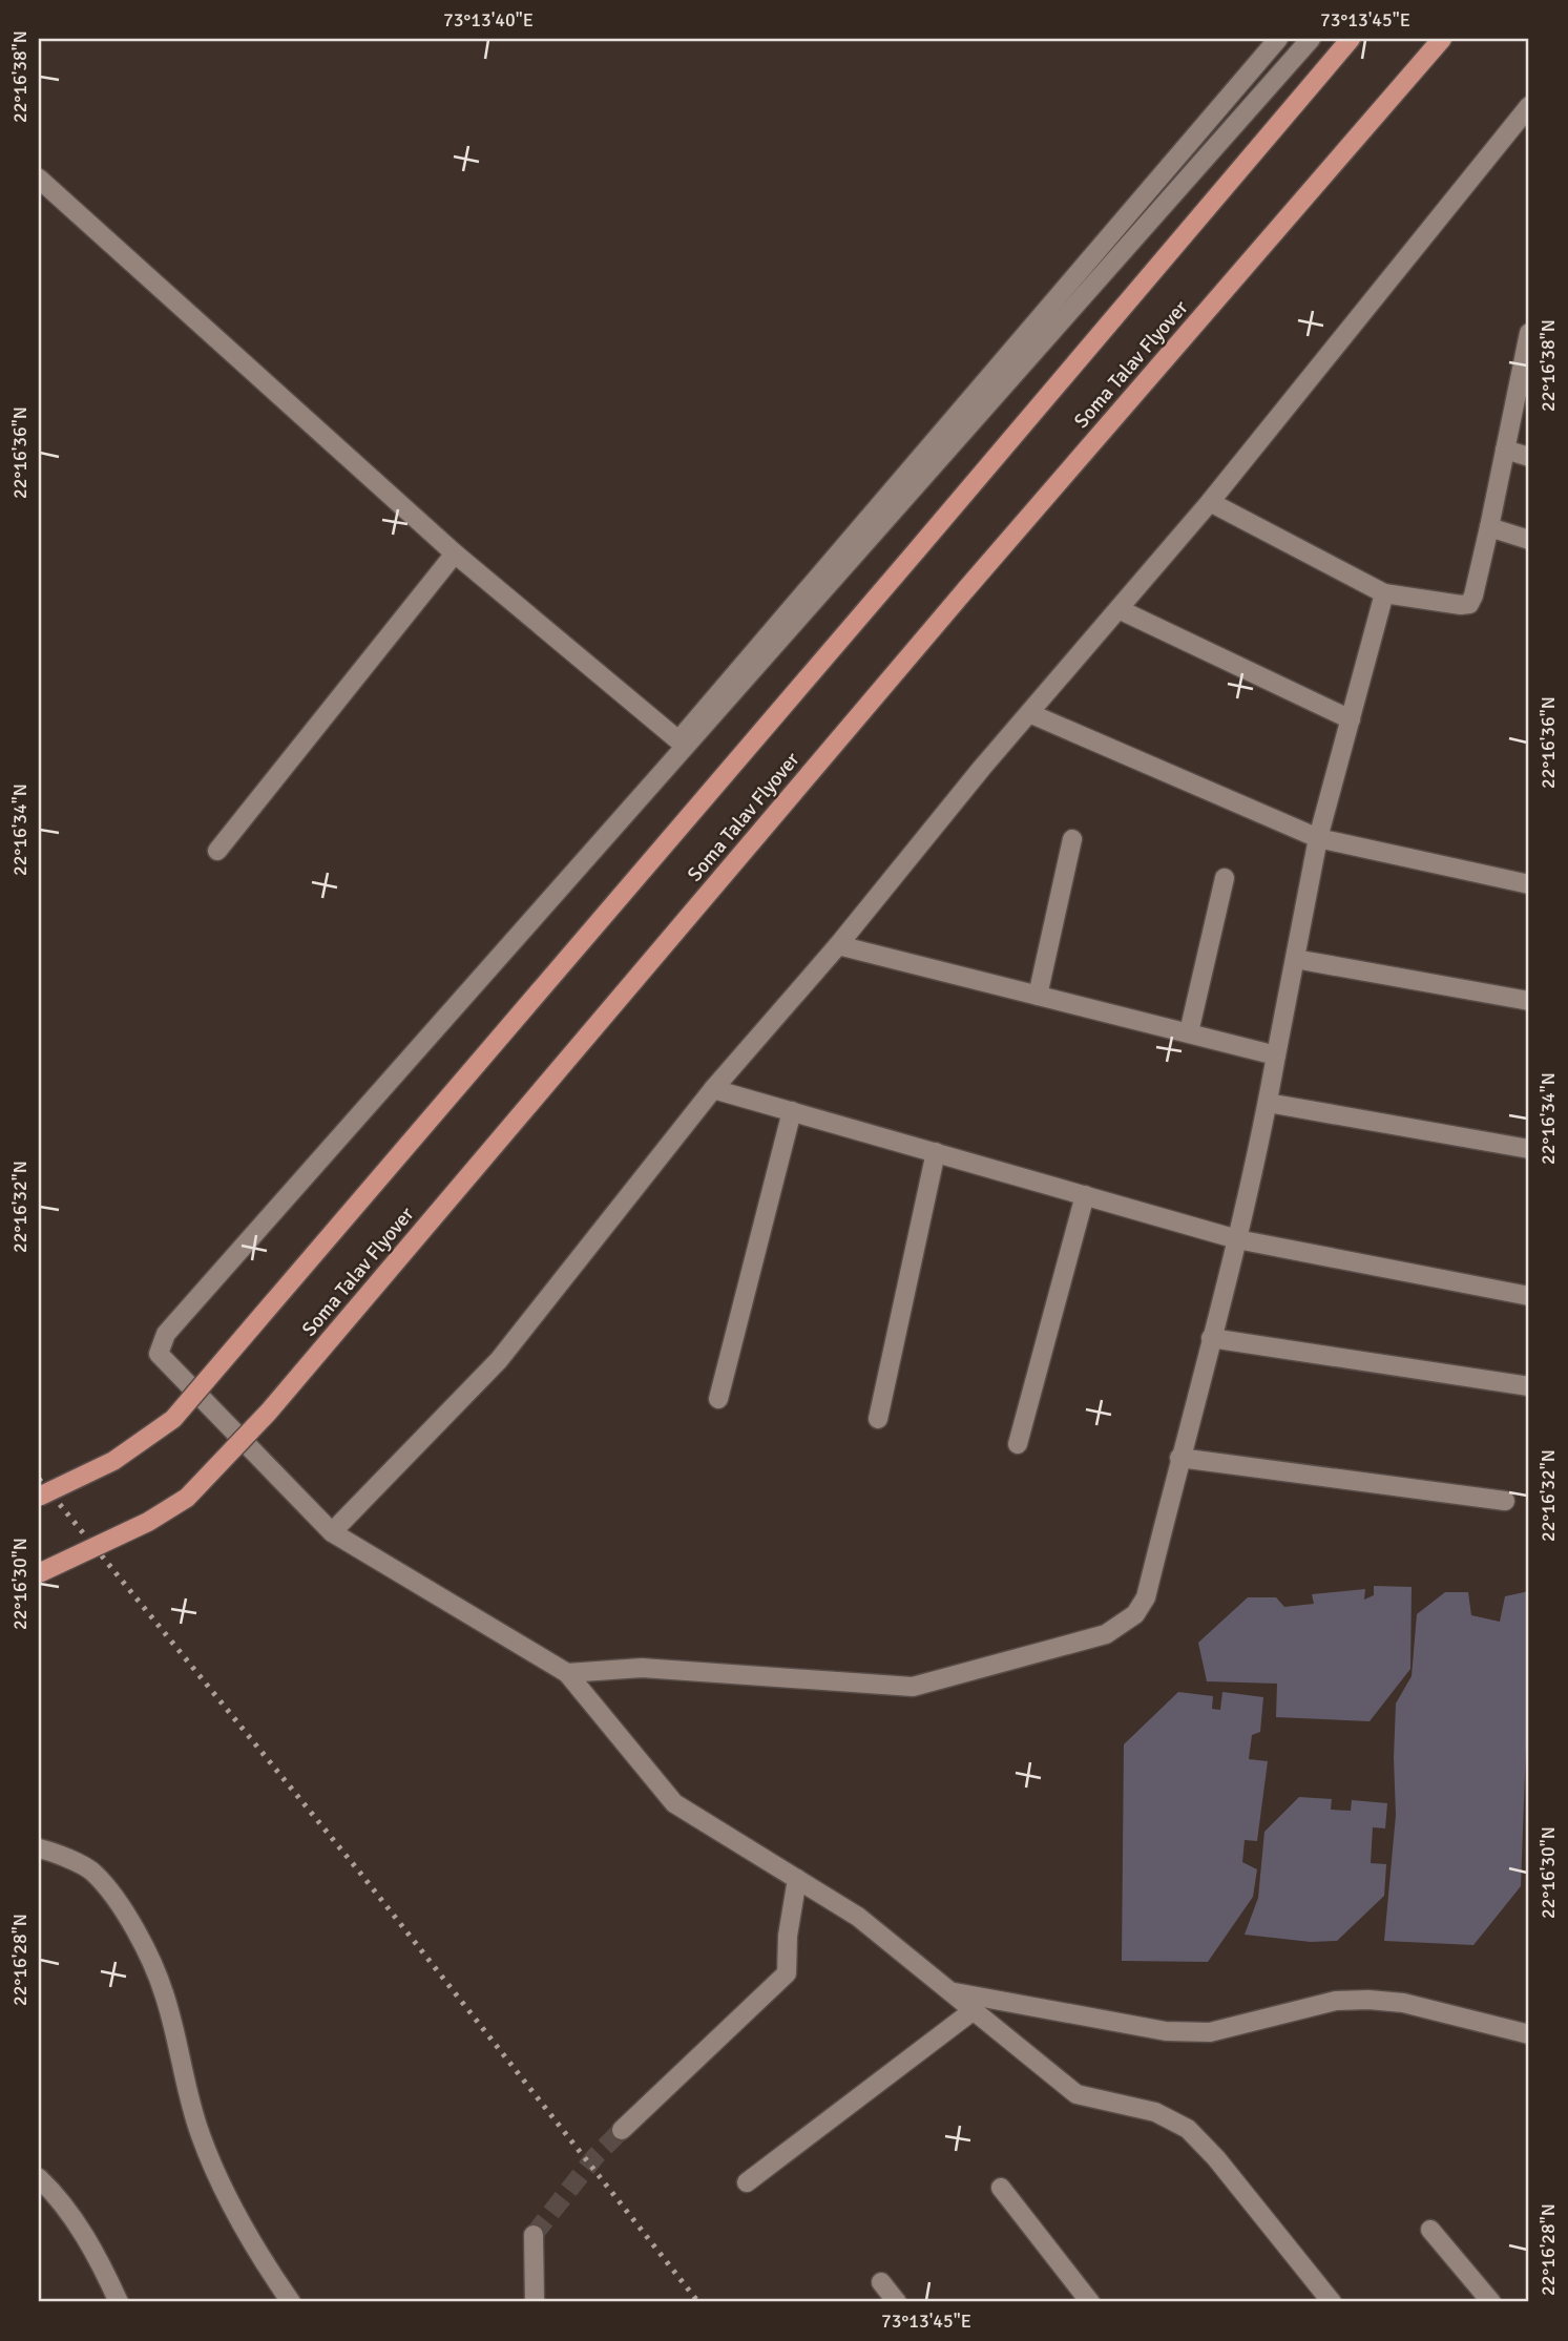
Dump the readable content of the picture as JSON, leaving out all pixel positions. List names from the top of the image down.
{
  "streets": {
    "main road": ["Soma Talav Flyover"]
  },
  "coordinates": [
    "73°13'40\"E",
    "73°13'45\"E",
    "22°16'38\"N",
    "22°16'36\"N",
    "22°16'34\"N",
    "22°16'32\"N",
    "22°16'30\"N",
    "22°16'28\"N"
  ]
}
